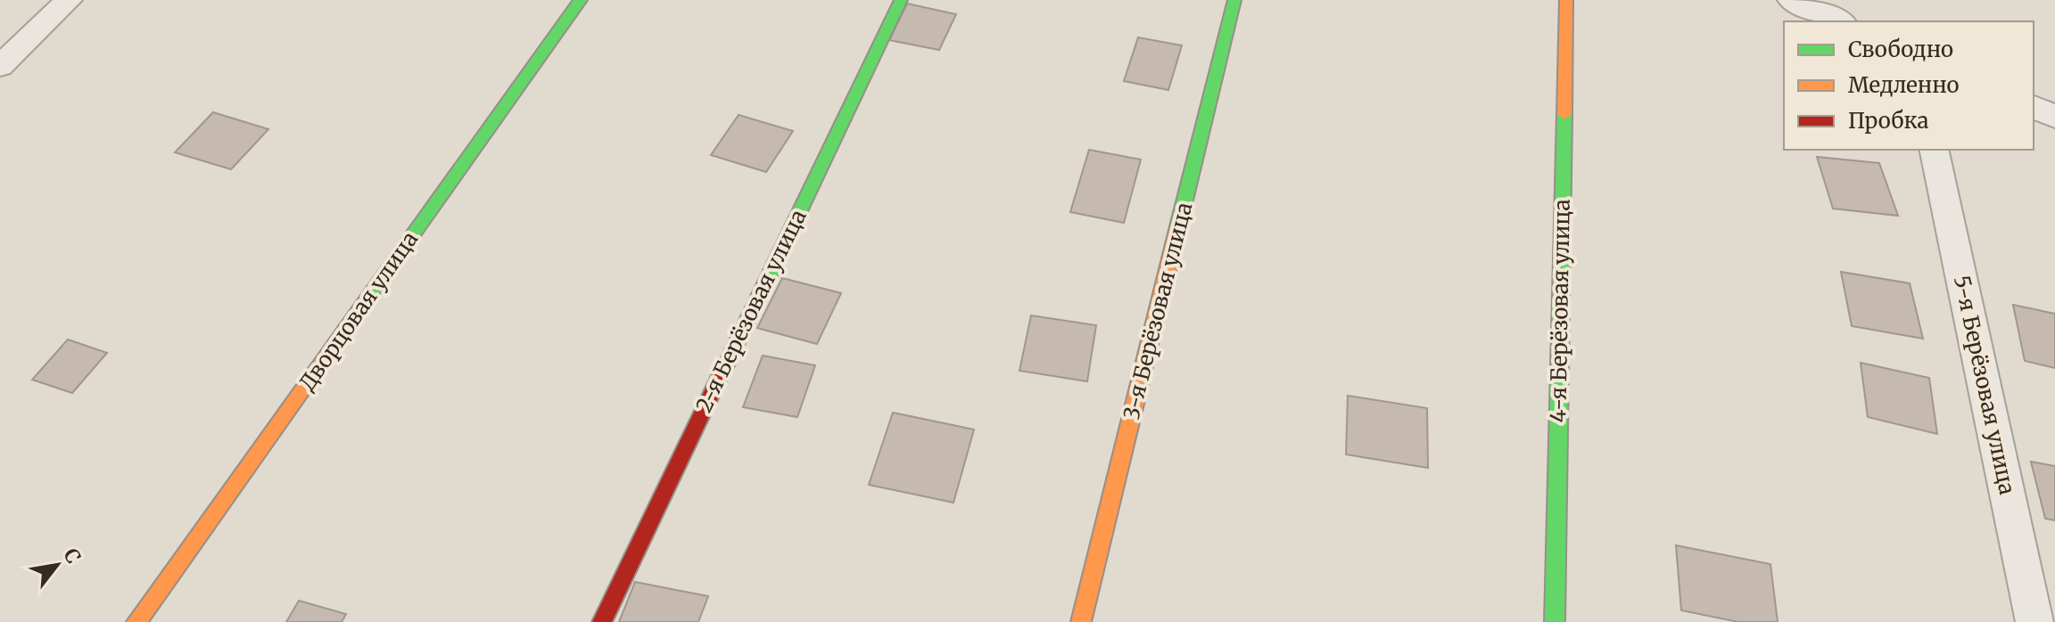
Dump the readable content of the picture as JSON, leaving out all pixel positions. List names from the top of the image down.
{
  "streets": {
    "street": [
      "Дворцовая улица",
      "2-я Берёзовая улица",
      "3-я Берёзовая улица",
      "4-я Берёзовая улица",
      "5-я Берёзовая улица"
    ]
  },
  "legend": ["Свободно", "Медленно", "Пробка"],
  "north": "top right"
}
